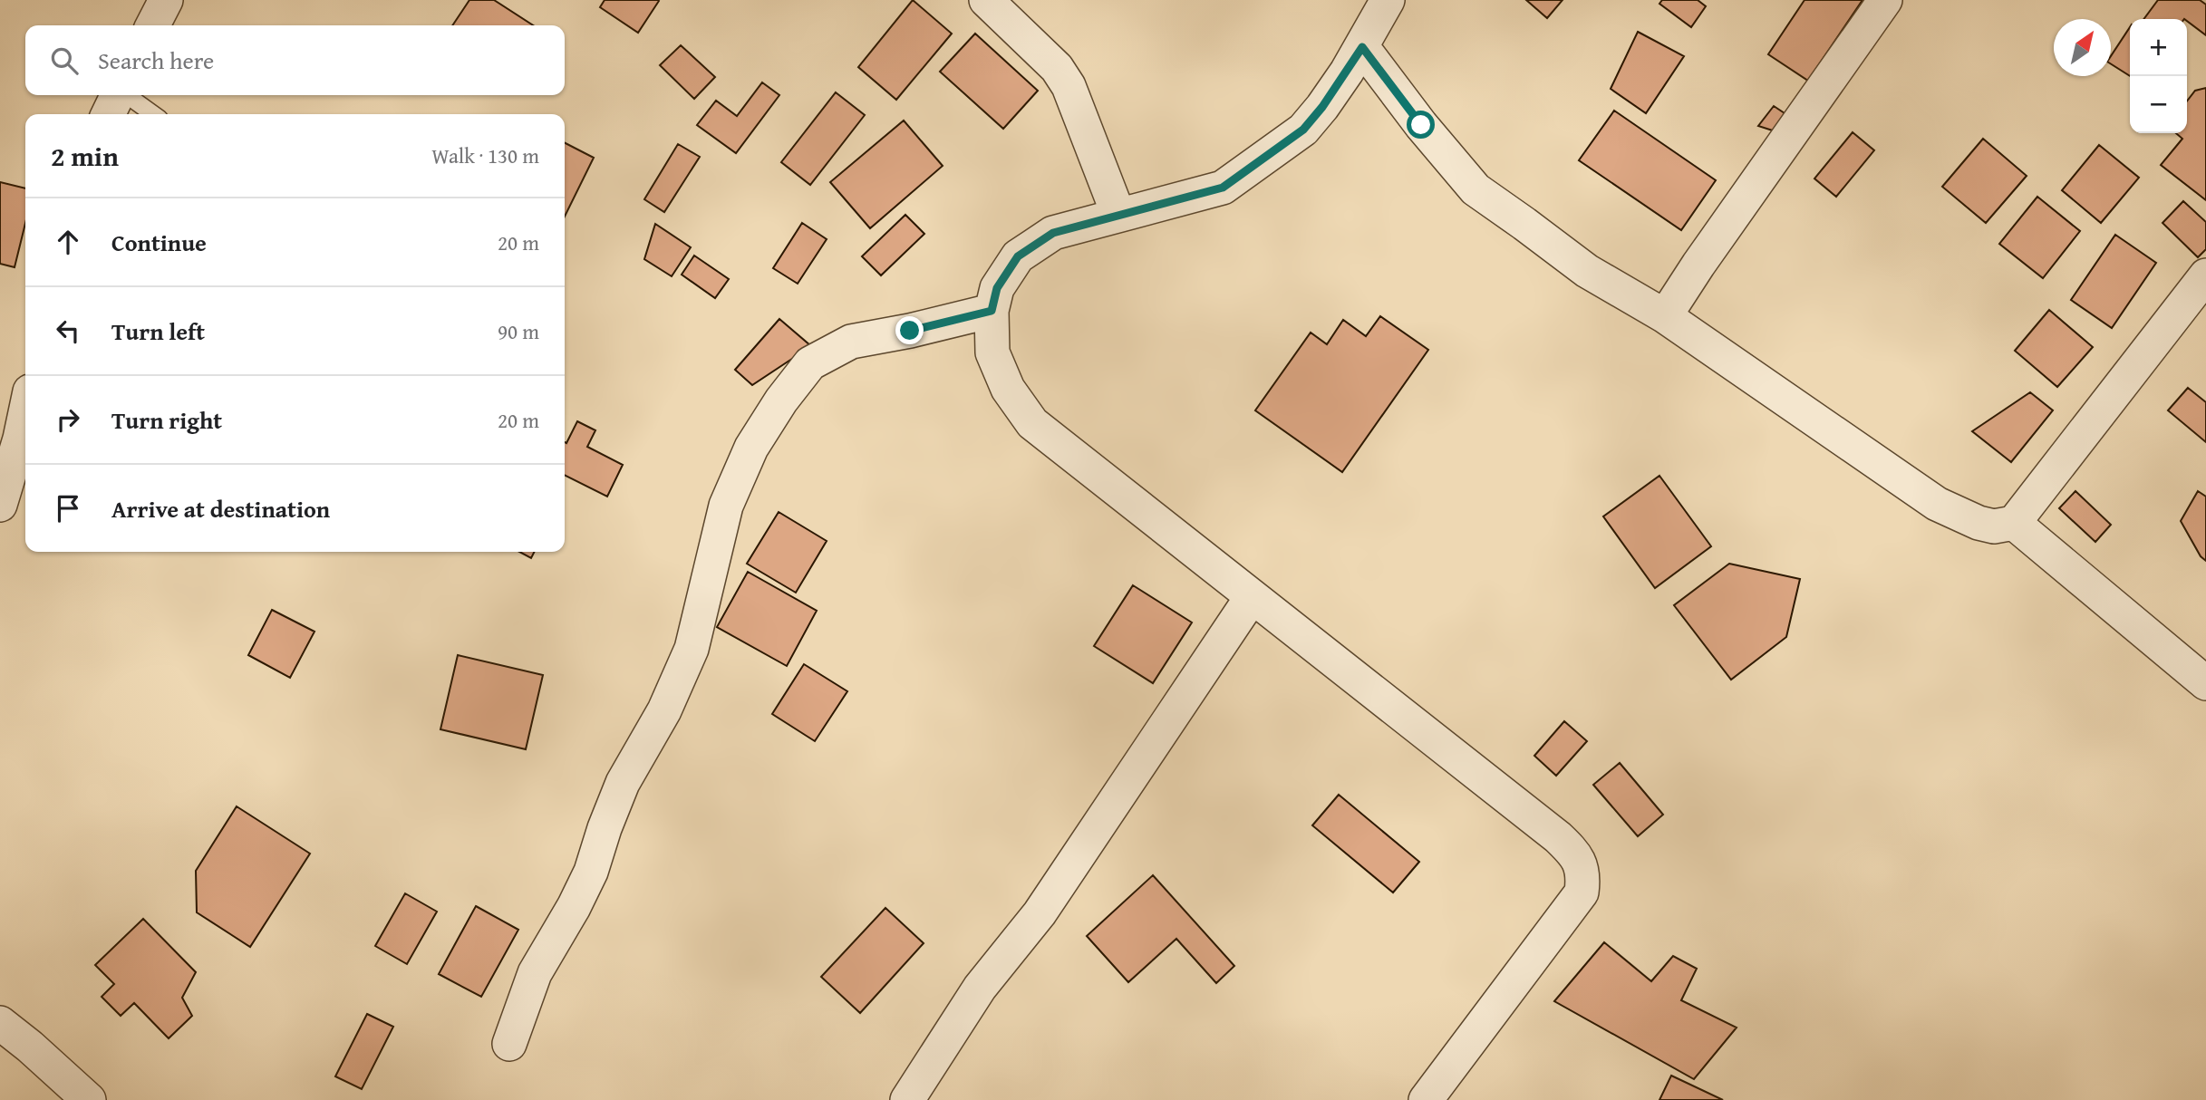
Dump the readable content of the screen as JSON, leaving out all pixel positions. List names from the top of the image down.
{
  "north": "top right",
  "page": {
    "map_buttons": ["+", "−"],
    "search": "Search here",
    "heading": ["2 min", "Walk · 130 m"],
    "list": [
      ["Continue", "20 m"],
      ["Turn left", "90 m"],
      ["Turn right", "20 m"],
      "Arrive at destination"
    ]
  }
}
